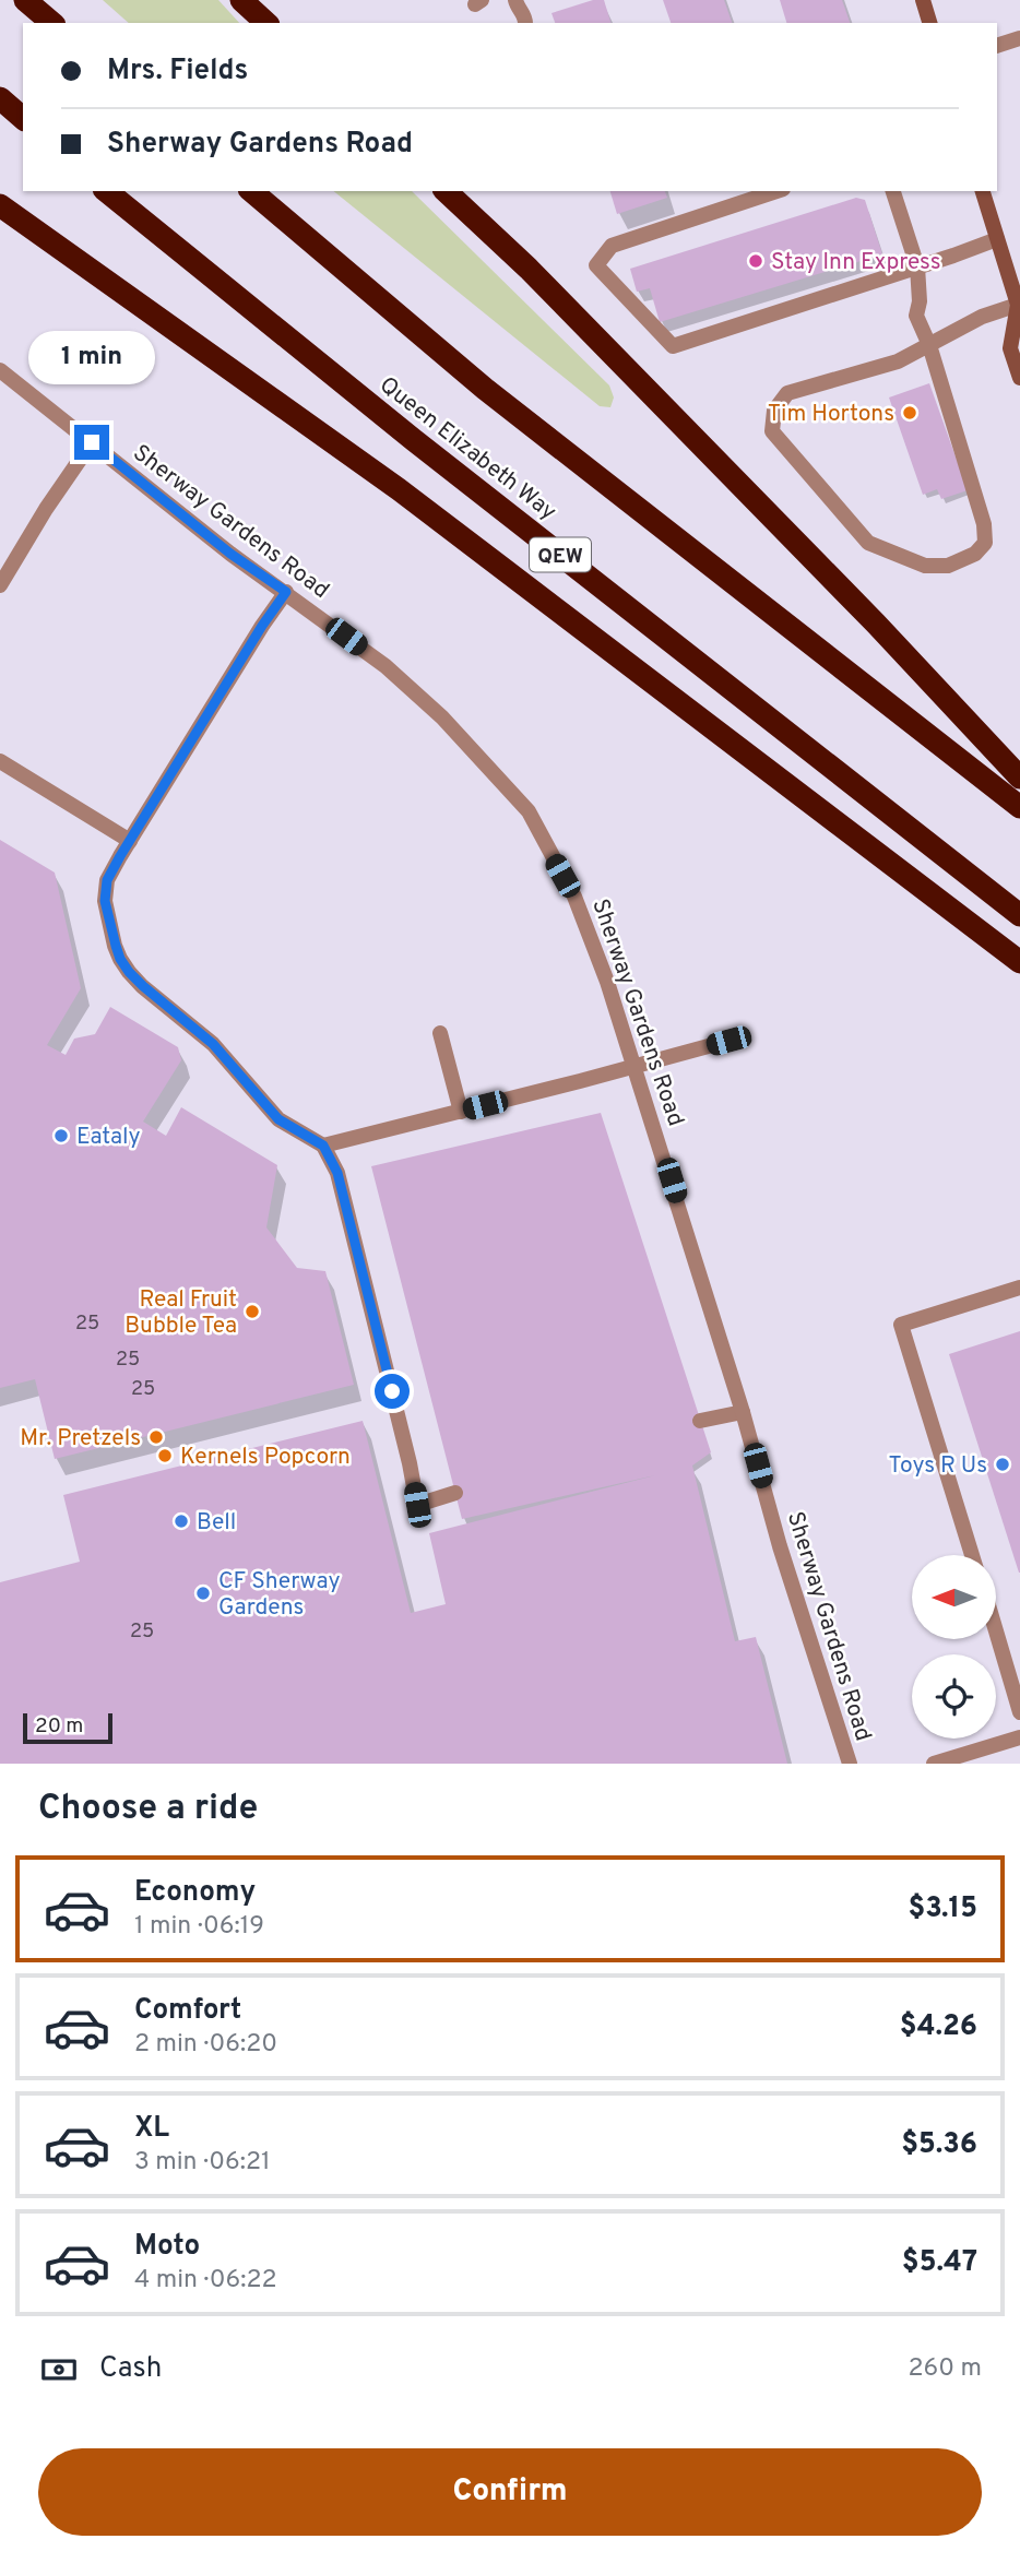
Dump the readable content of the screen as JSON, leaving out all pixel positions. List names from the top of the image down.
{
  "streets": {
    "highway": ["Queen Elizabeth Way", "QEW"],
    "street": ["Sherway Gardens Road"]
  },
  "places": [
    "Stay Inn Express",
    "Tim Hortons",
    "Eataly",
    "Real Fruit Bubble Tea",
    "Mr. Pretzels",
    "Kernels Popcorn",
    "Toys R Us",
    "Bell",
    "CF Sherway Gardens"
  ],
  "house_numbers": [
    "25",
    "25",
    "25",
    "25"
  ],
  "scale_bar": "20 m",
  "north": "left",
  "page": {
    "banner": ["Mrs. Fields", "Sherway Gardens Road"],
    "bubble": "1 min",
    "scale": "20 m",
    "heading": "Choose a ride",
    "list": [
      {
        "name": "Economy",
        "note": "1 min · 06:19",
        "value": "$3.15"
      },
      {
        "name": "Comfort",
        "note": "2 min · 06:20",
        "value": "$4.26"
      },
      {
        "name": "XL",
        "note": "3 min · 06:21",
        "value": "$5.36"
      },
      {
        "name": "Moto",
        "note": "4 min · 06:22",
        "value": "$5.47"
      }
    ],
    "pay": ["Cash", "260 m"],
    "buttons": "Confirm"
  }
}
